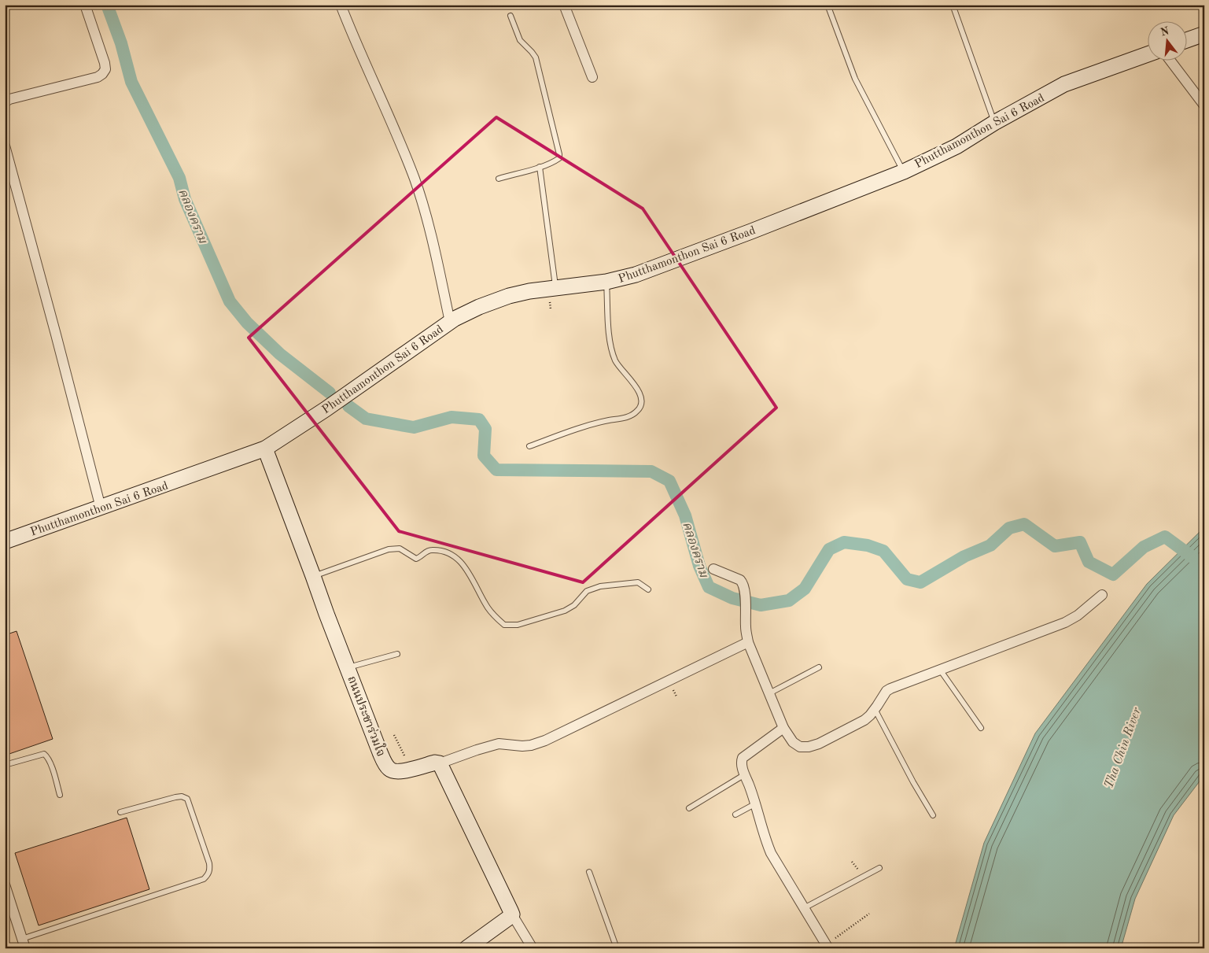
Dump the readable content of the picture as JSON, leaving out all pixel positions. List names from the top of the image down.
{
  "streets": {
    "main road": ["Phutthamonthon Sai 6 Road", "ถนนประชาร่วมใจ"]
  },
  "crossings": [
    ["Phutthamonthon Sai 6 Road", "ถนนประชาร่วมใจ"]
  ],
  "water": ["คลองคราม", "Tha Chin River"],
  "north": "top"
}
